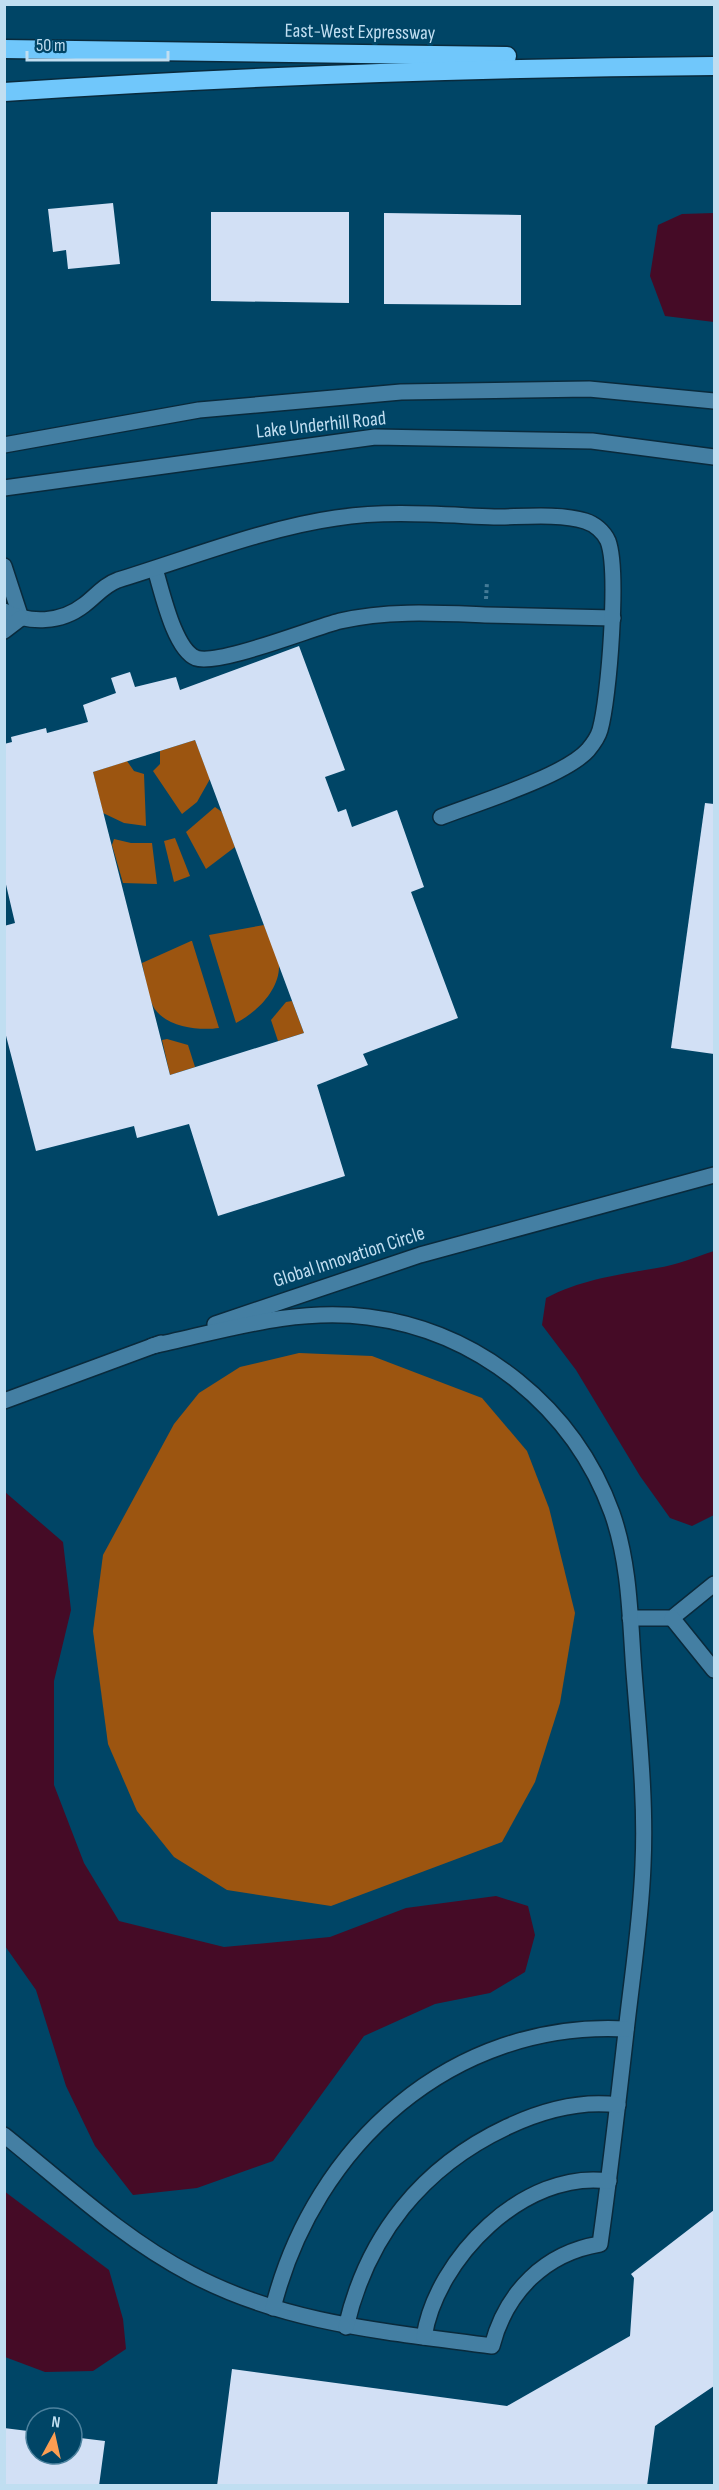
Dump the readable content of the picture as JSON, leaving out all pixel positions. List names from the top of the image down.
{
  "streets": {
    "highway": ["East-West Expressway"],
    "street": ["Lake Underhill Road", "Global Innovation Circle"]
  },
  "scale_bar": "50 m",
  "north": "top"
}
